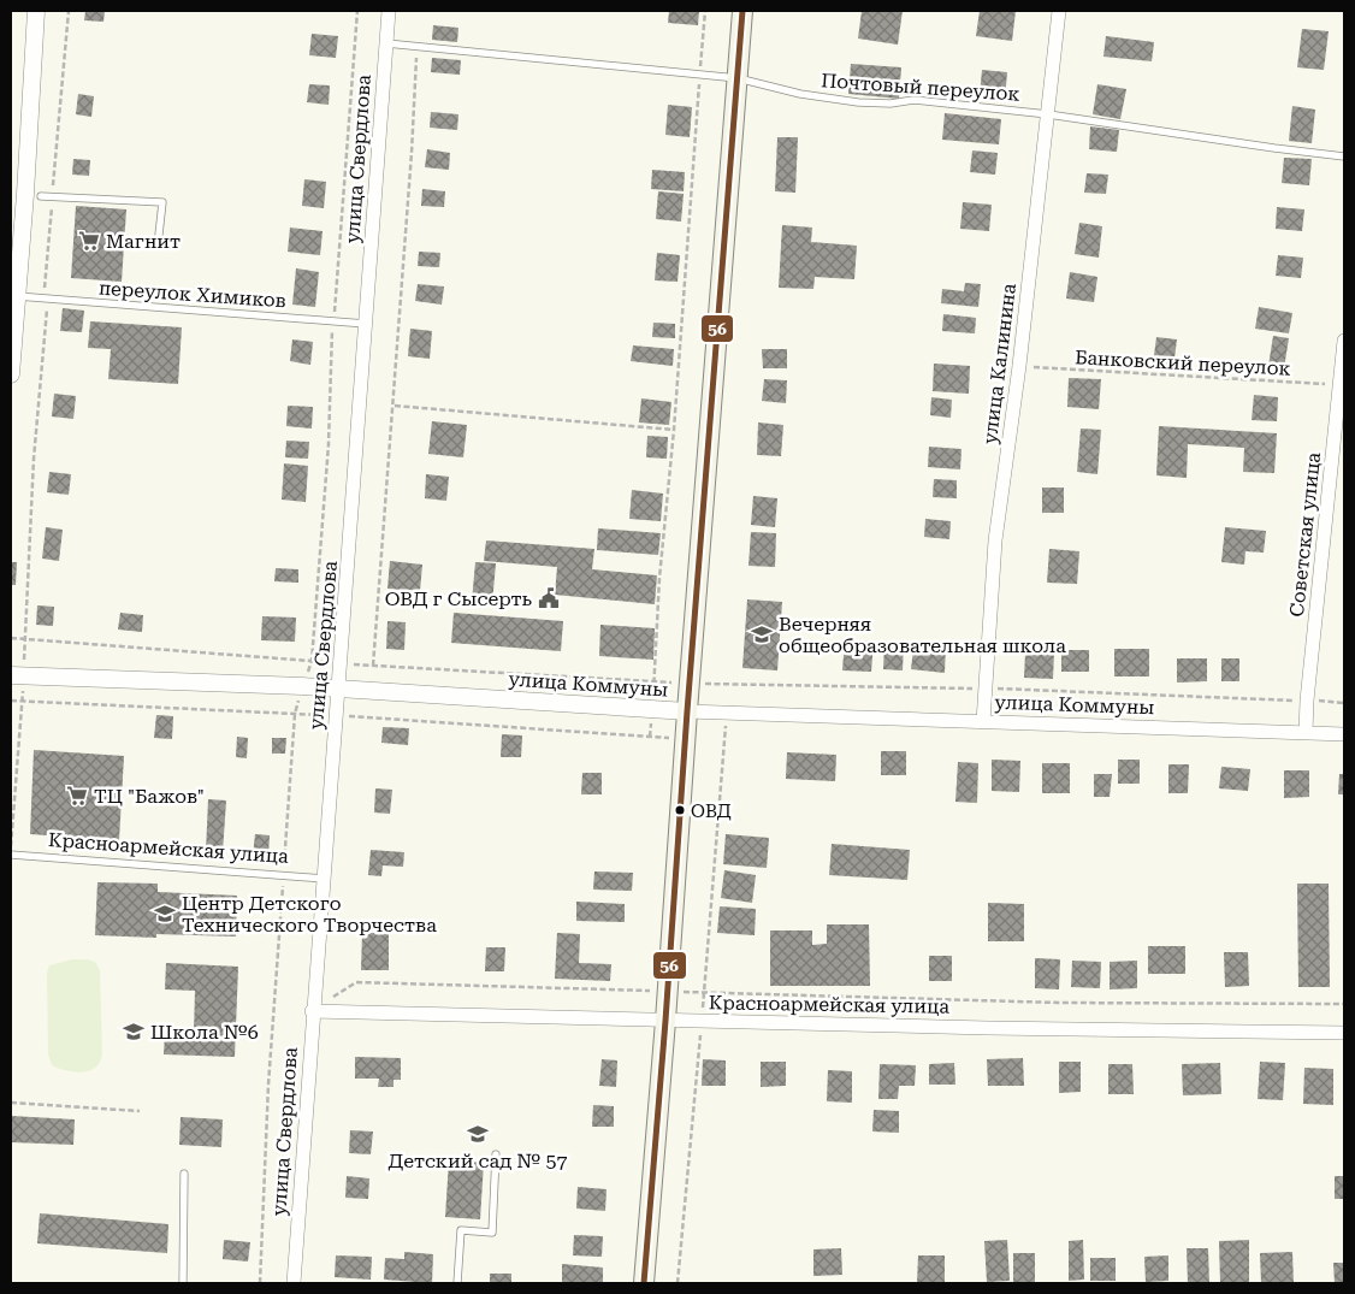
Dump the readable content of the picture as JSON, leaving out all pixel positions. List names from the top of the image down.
{
  "streets": {
    "street": [
      "улица Свердлова",
      "улица Калинина",
      "Советская улица",
      "улица Коммуны",
      "Красноармейская улица"
    ],
    "lane": ["Почтовый переулок", "переулок Химиков"],
    "path": ["Банковский переулок"]
  },
  "crossings": [
    ["Почтовый переулок", "улица Свердлова"],
    ["Почтовый переулок", "улица Калинина"],
    ["улица Свердлова", "переулок Химиков"],
    ["улица Свердлова", "улица Коммуны"],
    ["улица Свердлова", "Красноармейская улица"],
    ["Банковский переулок", "улица Калинина"],
    ["Банковский переулок", "Советская улица"],
    ["улица Калинина", "улица Коммуны"],
    ["Советская улица", "улица Коммуны"]
  ],
  "places": {
    "supermarket": ["Магнит", "ТЦ \"Бажов\""],
    "public building": ["ОВД г Сысерть"],
    "school or university": [
      "Вечерняя общеобразовательная школа",
      "Центр Детского Технического Творчества",
      "Школа №6",
      "Детский сад № 57"
    ],
    "other": ["ОВД"]
  },
  "lines": ["transit line 56"]
}
